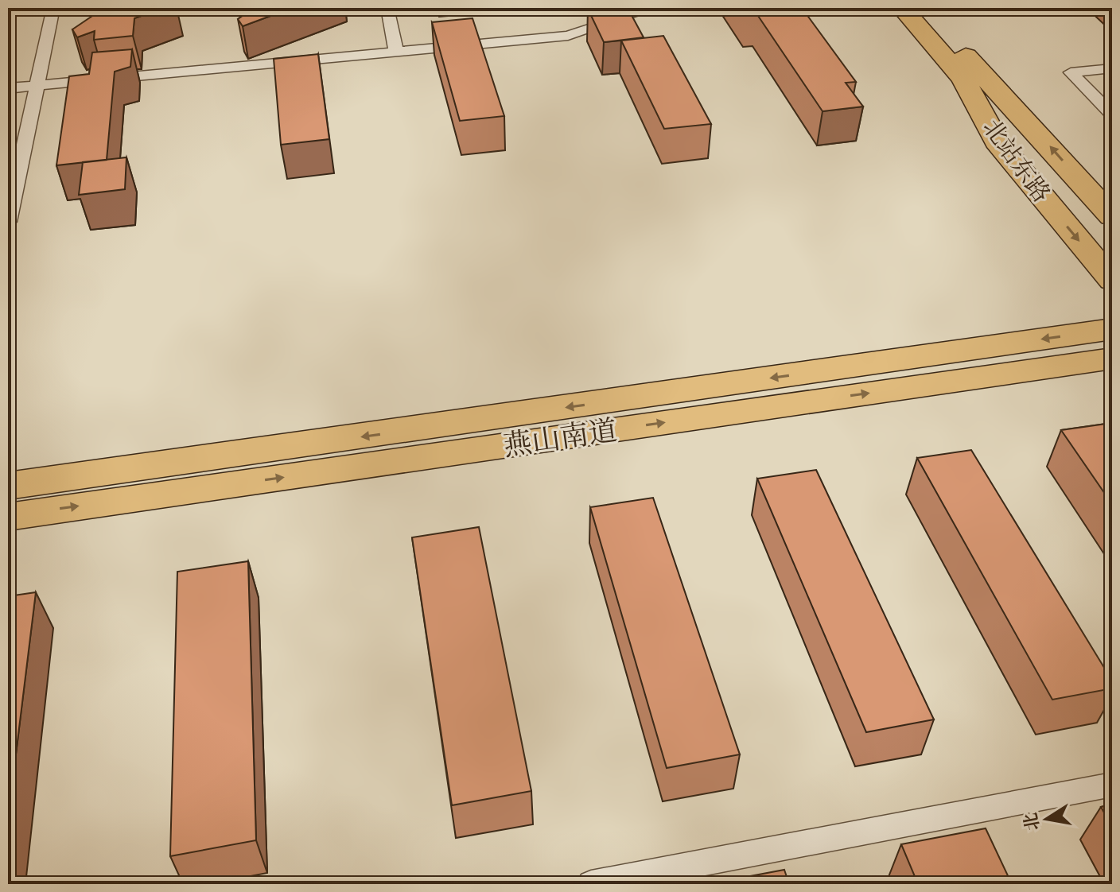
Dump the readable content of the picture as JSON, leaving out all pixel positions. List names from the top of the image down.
{
  "streets": {
    "main road": ["北站东路", "燕山南道"]
  },
  "north": "left"
}
